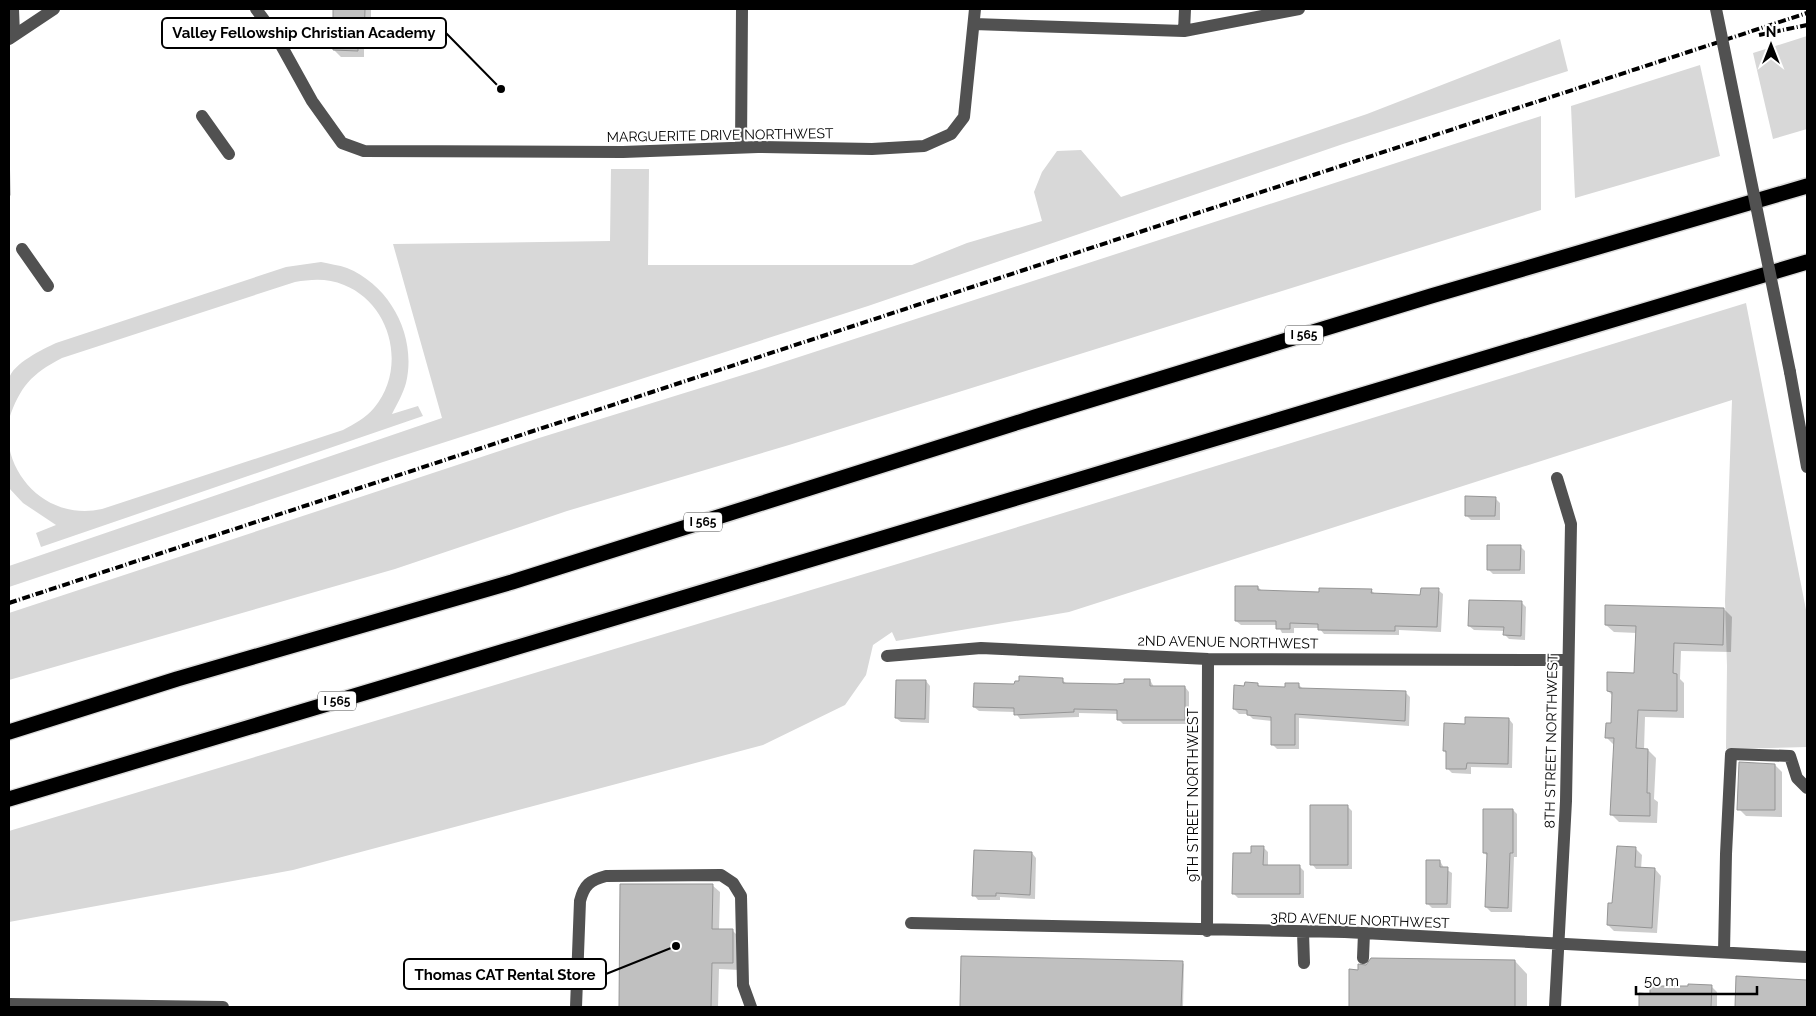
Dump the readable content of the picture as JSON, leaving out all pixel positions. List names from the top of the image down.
{
  "streets": {
    "highway": ["I 565"],
    "street": [
      "MARGUERITE DRIVE NORTHWEST",
      "2ND AVENUE NORTHWEST",
      "8TH STREET NORTHWEST",
      "9TH STREET NORTHWEST",
      "3RD AVENUE NORTHWEST"
    ]
  },
  "crossings": [
    ["2ND AVENUE NORTHWEST", "8TH STREET NORTHWEST"],
    ["2ND AVENUE NORTHWEST", "9TH STREET NORTHWEST"],
    ["8TH STREET NORTHWEST", "3RD AVENUE NORTHWEST"],
    ["9TH STREET NORTHWEST", "3RD AVENUE NORTHWEST"]
  ],
  "places": ["Valley Fellowship Christian Academy", "Thomas CAT Rental Store"],
  "scale_bar": "50 m",
  "north": "top"
}
